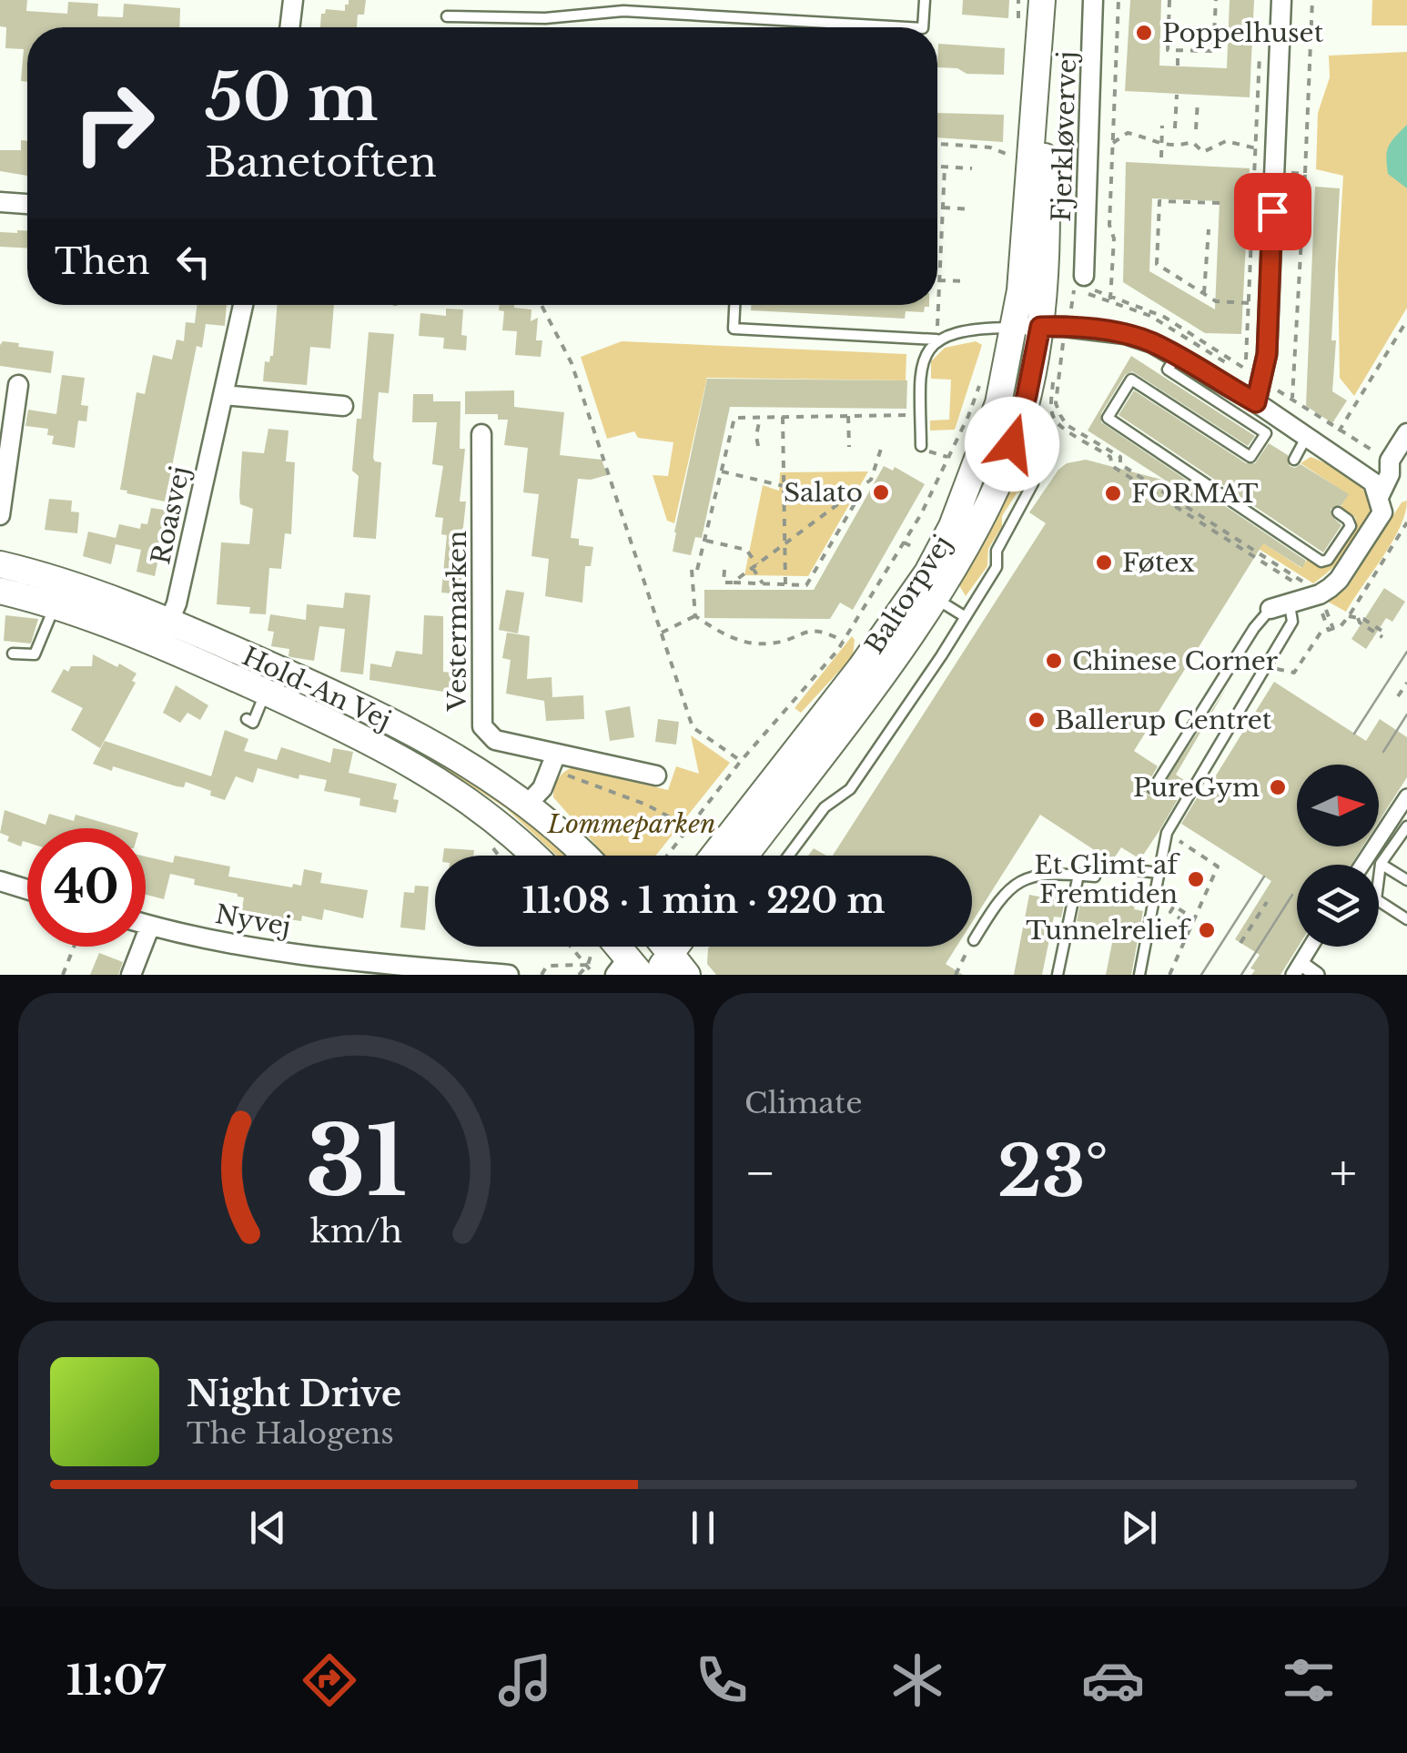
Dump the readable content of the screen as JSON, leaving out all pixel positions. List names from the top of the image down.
{
  "streets": {
    "street": [
      "Fjerkløvervej",
      "Roasvej",
      "Baltorpvej",
      "Vestermarken",
      "Hold-An Vej",
      "Nyvej"
    ]
  },
  "crossings": [
    ["Roasvej", "Hold-An Vej"]
  ],
  "parks": ["Lommeparken"],
  "places": [
    "Poppelhuset",
    "Salato",
    "FORMAT",
    "Føtex",
    "Chinese Corner",
    "Ballerup Centret",
    "PureGym",
    "Et Glimt af Fremtiden",
    "Tunnelrelief"
  ],
  "north": "right",
  "page": {
    "turn": ["50 m", "Banetoften"],
    "then": "Then",
    "limit": "40",
    "trip": "11:08 · 1 min · 220 m",
    "tile": "Climate",
    "heat": ["−", "23°", "+"],
    "song": ["Night Drive", "The Halogens"],
    "tabs": "11:07",
    "gauge": ["31", "km/h"]
  }
}
